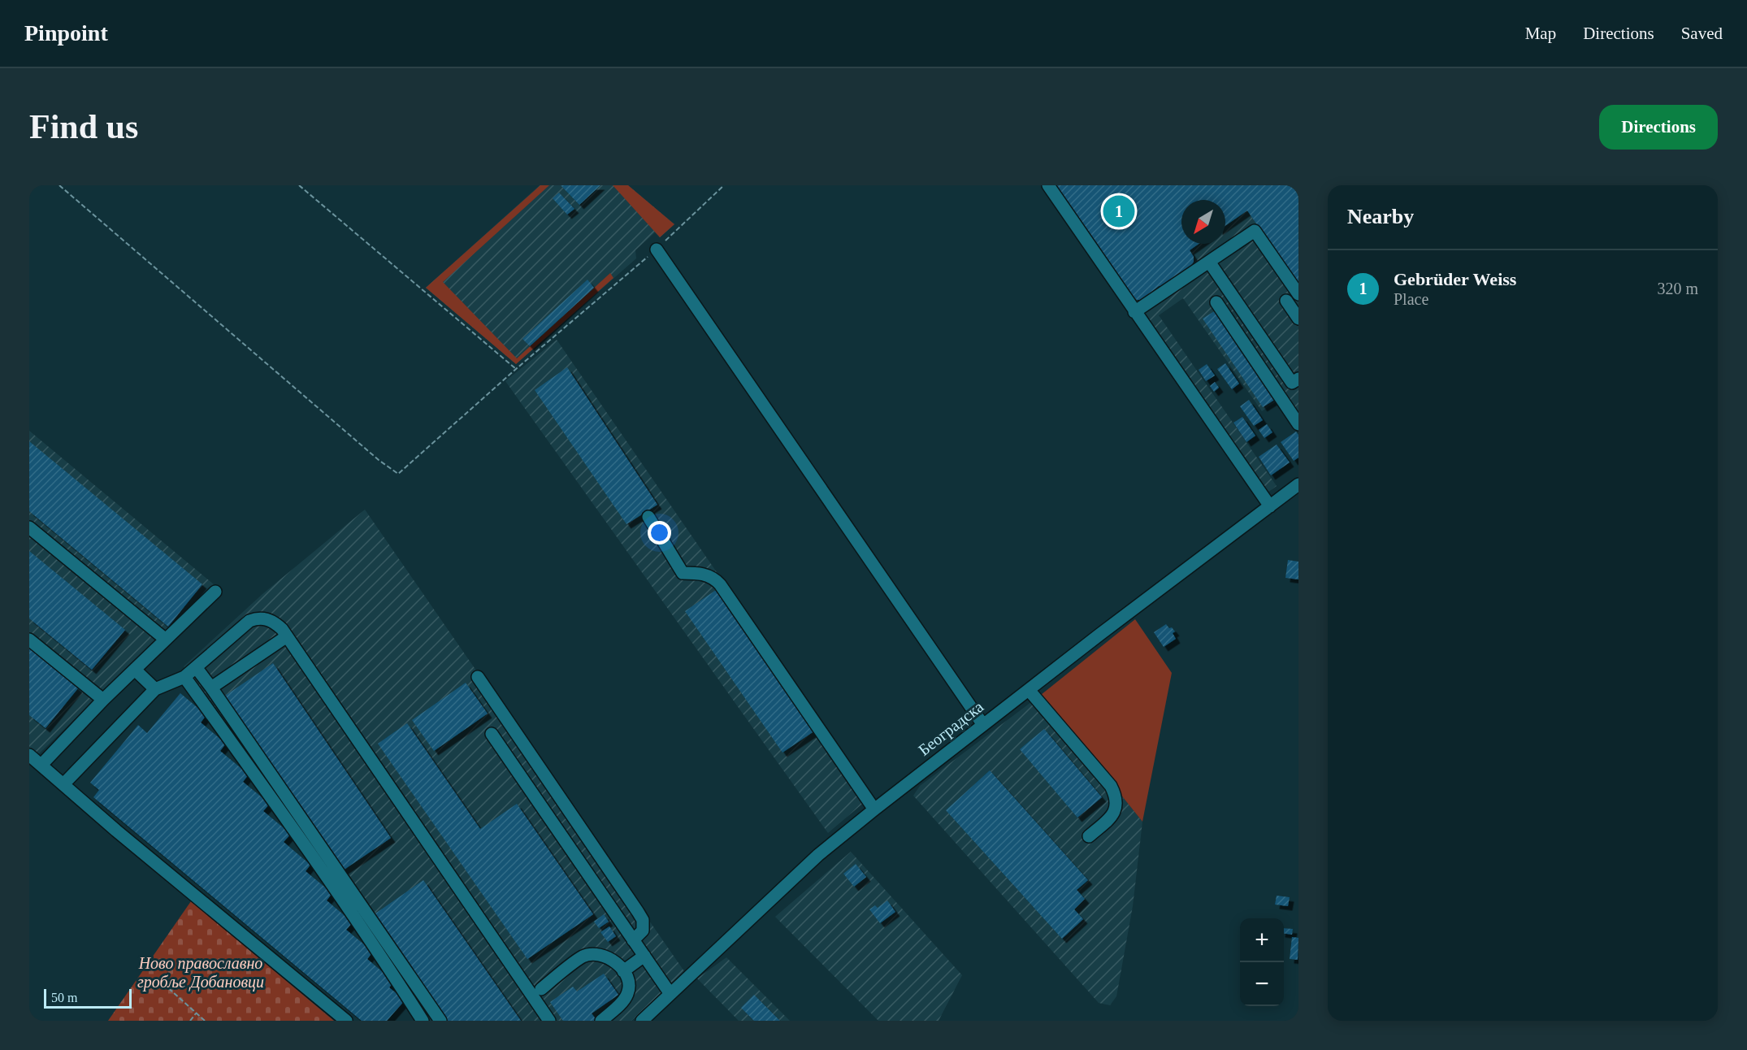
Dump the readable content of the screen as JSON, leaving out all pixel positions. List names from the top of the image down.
{
  "streets": {
    "street": ["Београдска"]
  },
  "parks": ["Ново православно гробље Добановци"],
  "scale_bar": "50 m",
  "north": "bottom left",
  "page": {
    "header": "Pinpoint",
    "nav": ["Map", "Directions", "Saved"],
    "buttons": "Directions",
    "title": "Find us",
    "heading": "Nearby",
    "pins": "1",
    "list": [
      {
        "mark": "1",
        "name": "Gebrüder Weiss",
        "note": "Place",
        "value": "320 m"
      }
    ],
    "map_buttons": ["+", "−"],
    "scale": "50 m"
  }
}
